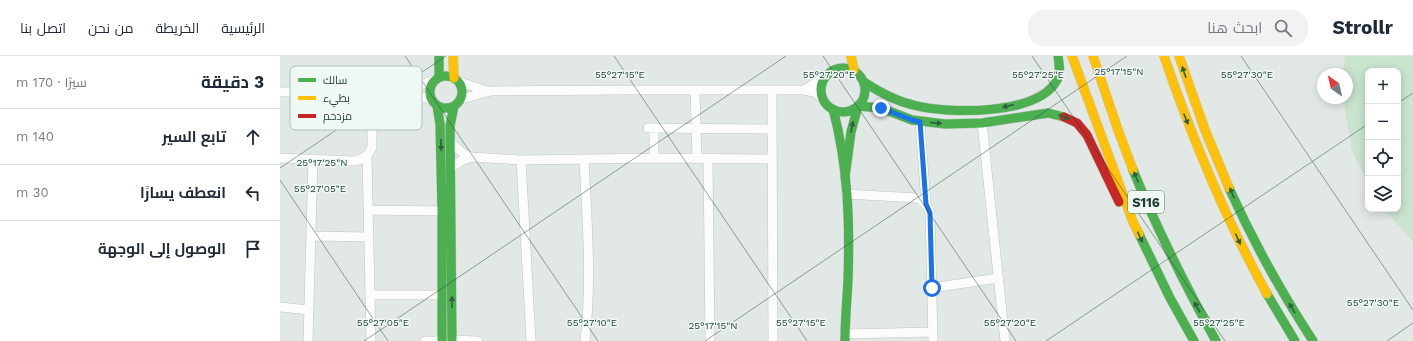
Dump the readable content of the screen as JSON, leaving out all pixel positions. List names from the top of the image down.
{
  "streets": {
    "main road": ["S116"]
  },
  "legend": ["سالك", "بطيء", "مزدحم"],
  "north": "top left",
  "page": {
    "header": "Strollr",
    "search": "ابحث هنا",
    "nav": [
      "الرئيسية",
      "الخريطة",
      "من نحن",
      "اتصل بنا"
    ],
    "heading": ["3 دقيقة", "سيرًا · 170 m"],
    "map_buttons": ["+", "−"],
    "list": [
      ["تابع السير", "140 m"],
      ["انعطف يسارًا", "30 m"],
      "الوصول إلى الوجهة"
    ]
  },
  "coordinates": [
    "25°17'15\"N",
    "55°27'15\"E",
    "55°27'20\"E",
    "55°27'25\"E",
    "55°27'30\"E",
    "25°17'25\"N",
    "55°27'05\"E",
    "55°27'10\"E"
  ]
}
